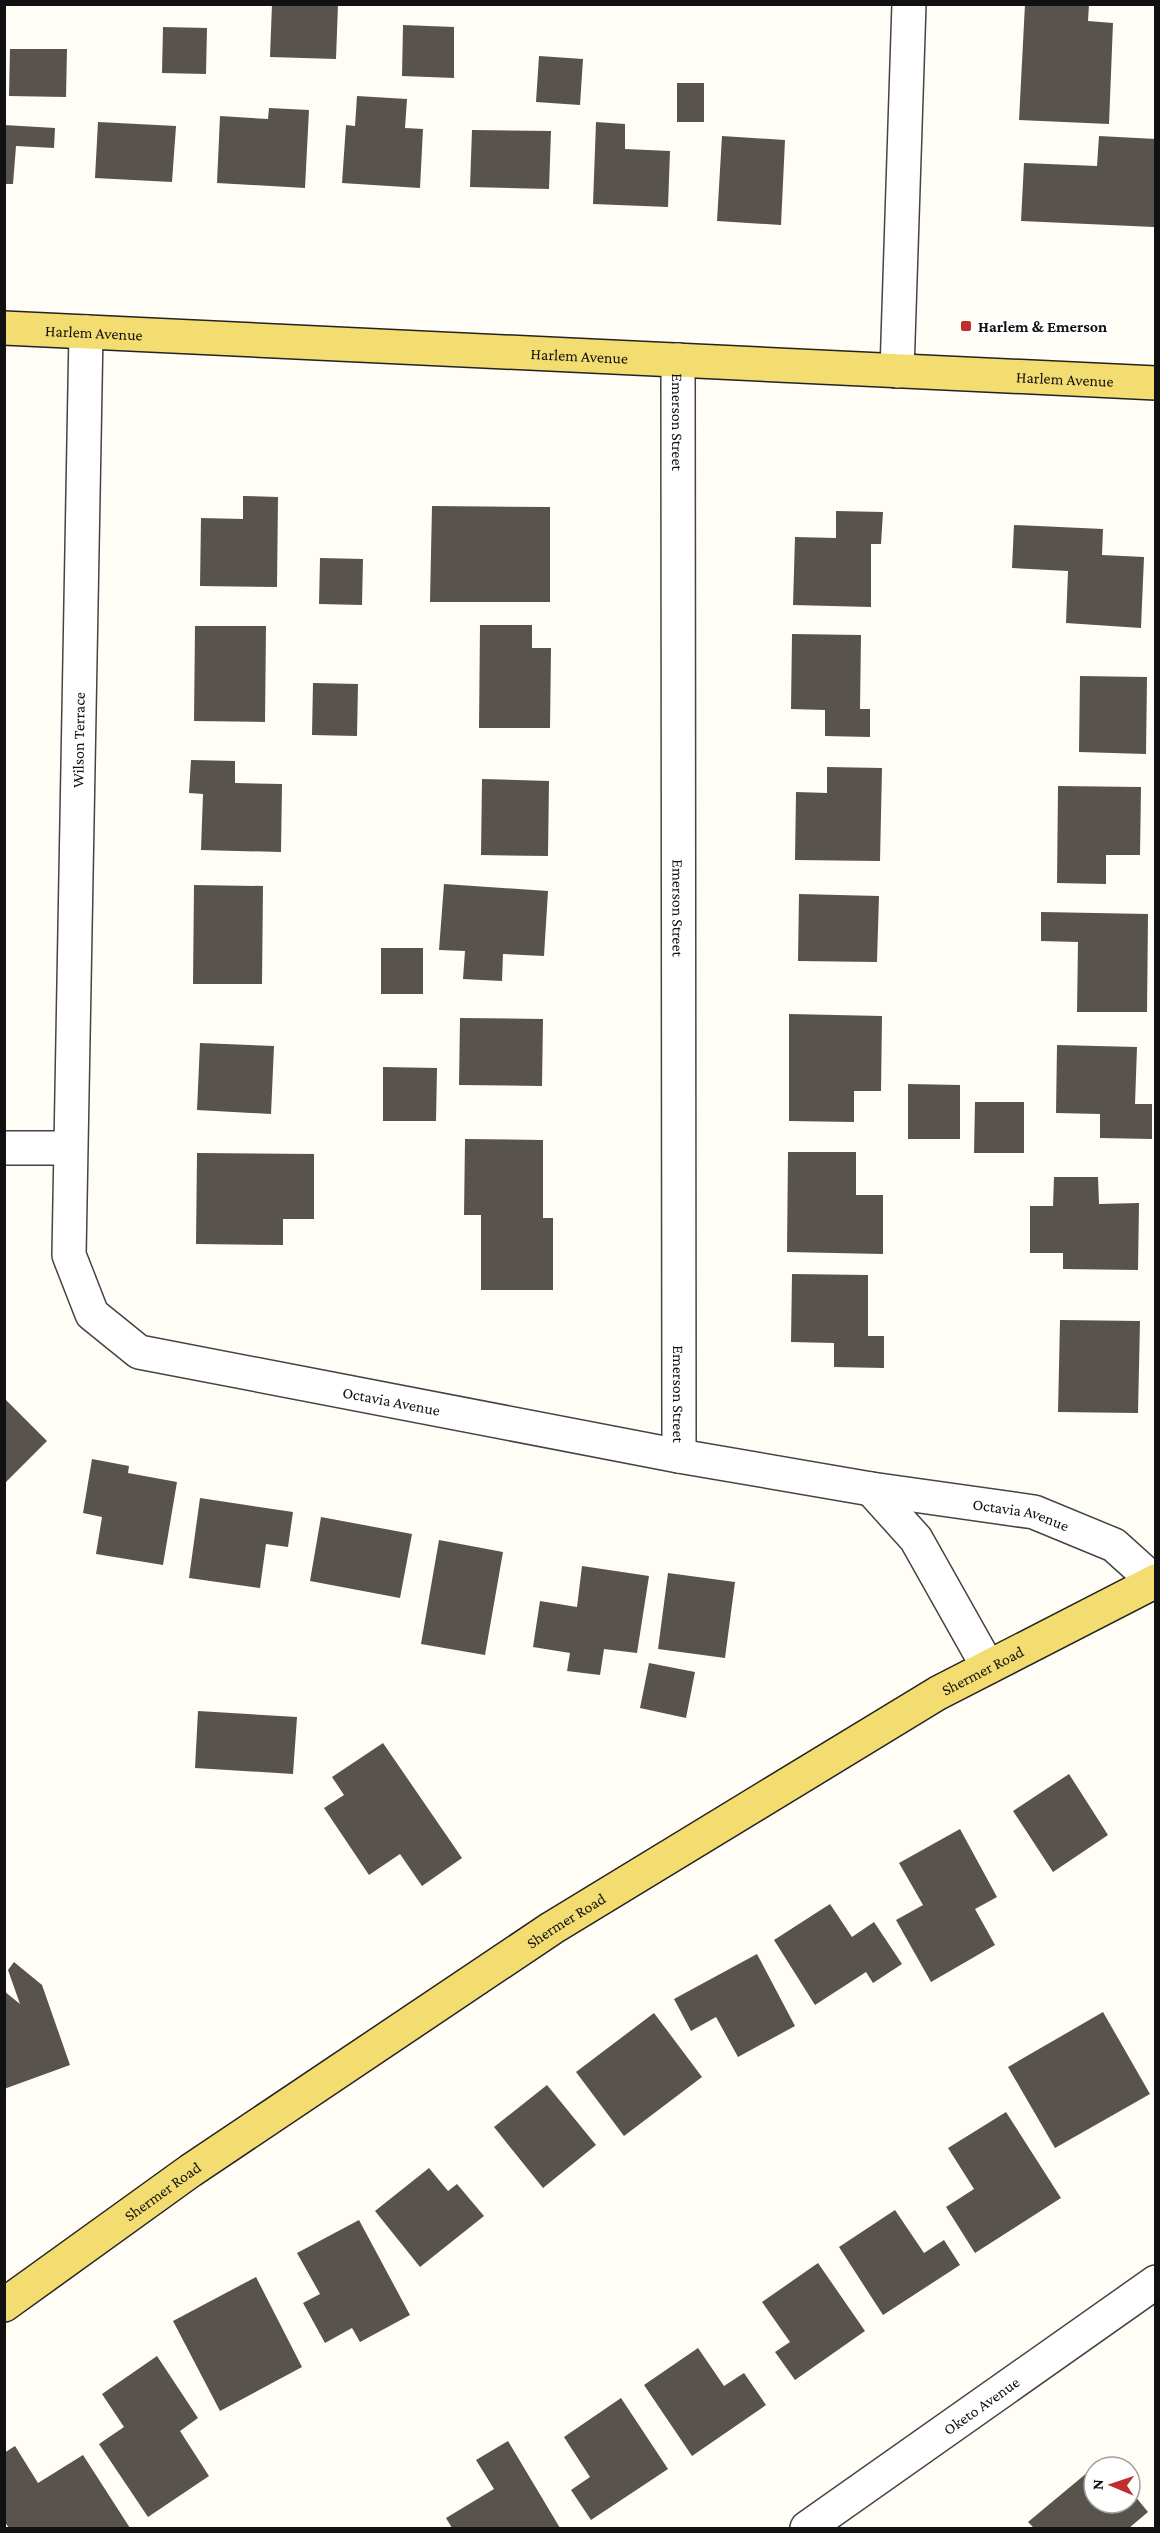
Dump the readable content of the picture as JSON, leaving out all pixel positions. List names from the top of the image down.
{
  "streets": {
    "main road": ["Harlem Avenue", "Shermer Road"],
    "street": [
      "Emerson Street",
      "Wilson Terrace",
      "Octavia Avenue",
      "Oketo Avenue"
    ]
  },
  "crossings": [
    ["Harlem Avenue", "Emerson Street"],
    ["Harlem Avenue", "Wilson Terrace"],
    ["Emerson Street", "Octavia Avenue"],
    ["Wilson Terrace", "Octavia Avenue"],
    ["Octavia Avenue", "Shermer Road"]
  ],
  "places": {
    "transit": ["Harlem & Emerson"]
  },
  "north": "left"
}
